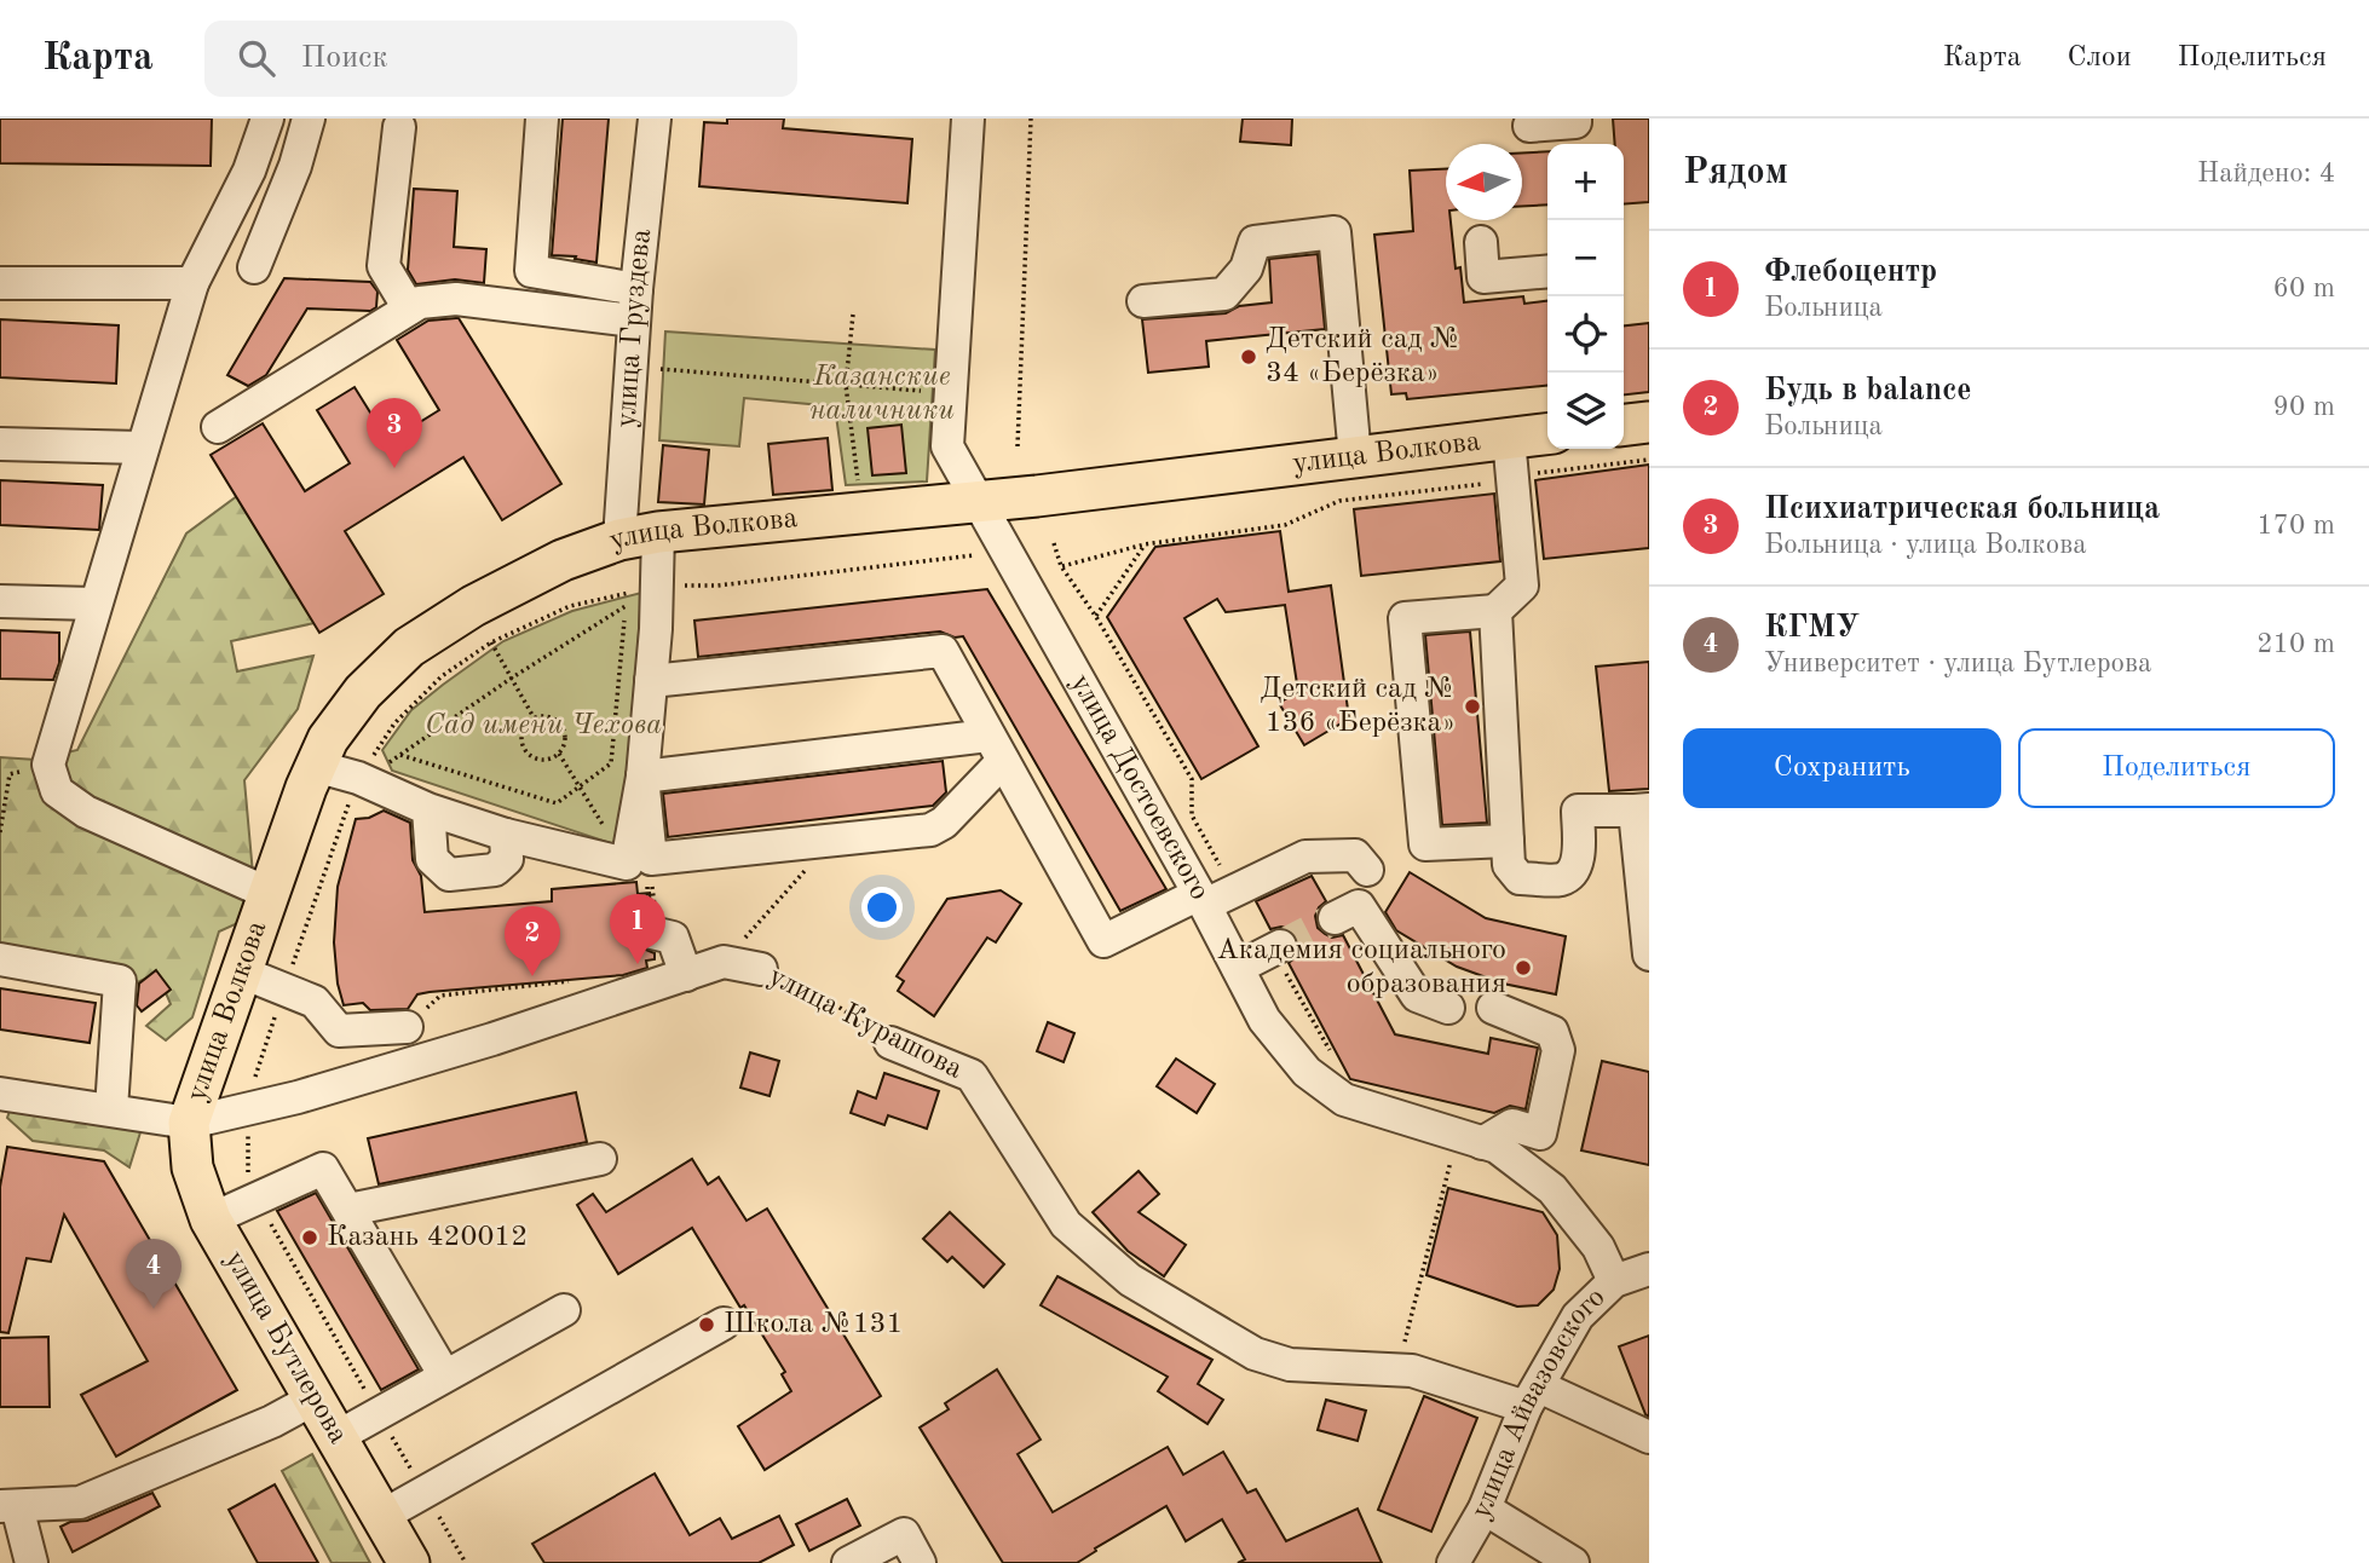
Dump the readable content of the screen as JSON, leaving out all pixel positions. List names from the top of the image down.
{
  "streets": {
    "main road": ["улица Волкова", "улица Бутлерова"],
    "street": [
      "улица Груздева",
      "улица Достоевского",
      "улица Курашова",
      "улица Айвазовского"
    ]
  },
  "crossings": [
    ["улица Груздева", "улица Волкова"],
    ["улица Волкова", "улица Достоевского"],
    ["улица Волкова", "улица Курашова"],
    ["улица Волкова", "улица Бутлерова"],
    ["улица Достоевского", "улица Айвазовского"],
    ["улица Курашова", "улица Бутлерова"],
    ["улица Курашова", "улица Айвазовского"]
  ],
  "parks": ["Казанские наличники", "Сад имени Чехова"],
  "places": [
    "Детский сад № 34 «Берёзка»",
    "Детский сад № 136 «Берёзка»",
    "Академия социального образования",
    "Казань 420012",
    "Школа №131"
  ],
  "north": "left",
  "page": {
    "header": "Карта",
    "search": "Поиск",
    "nav": ["Карта", "Слои", "Поделиться"],
    "heading": ["Рядом", "Найдено: 4"],
    "map_buttons": ["+", "−"],
    "list": [
      {
        "mark": "1",
        "name": "Флебоцентр",
        "note": "Больница",
        "value": "60 m"
      },
      {
        "mark": "2",
        "name": "Будь в balance",
        "note": "Больница",
        "value": "90 m"
      },
      {
        "mark": "3",
        "name": "Психиатрическая больница",
        "note": "Больница · улица Волкова",
        "value": "170 m"
      },
      {
        "mark": "4",
        "name": "КГМУ",
        "note": "Университет · улица Бутлерова",
        "value": "210 m"
      }
    ],
    "pins": [
      "3",
      "1",
      "2",
      "4"
    ],
    "buttons": ["Сохранить", "Поделиться"]
  }
}
